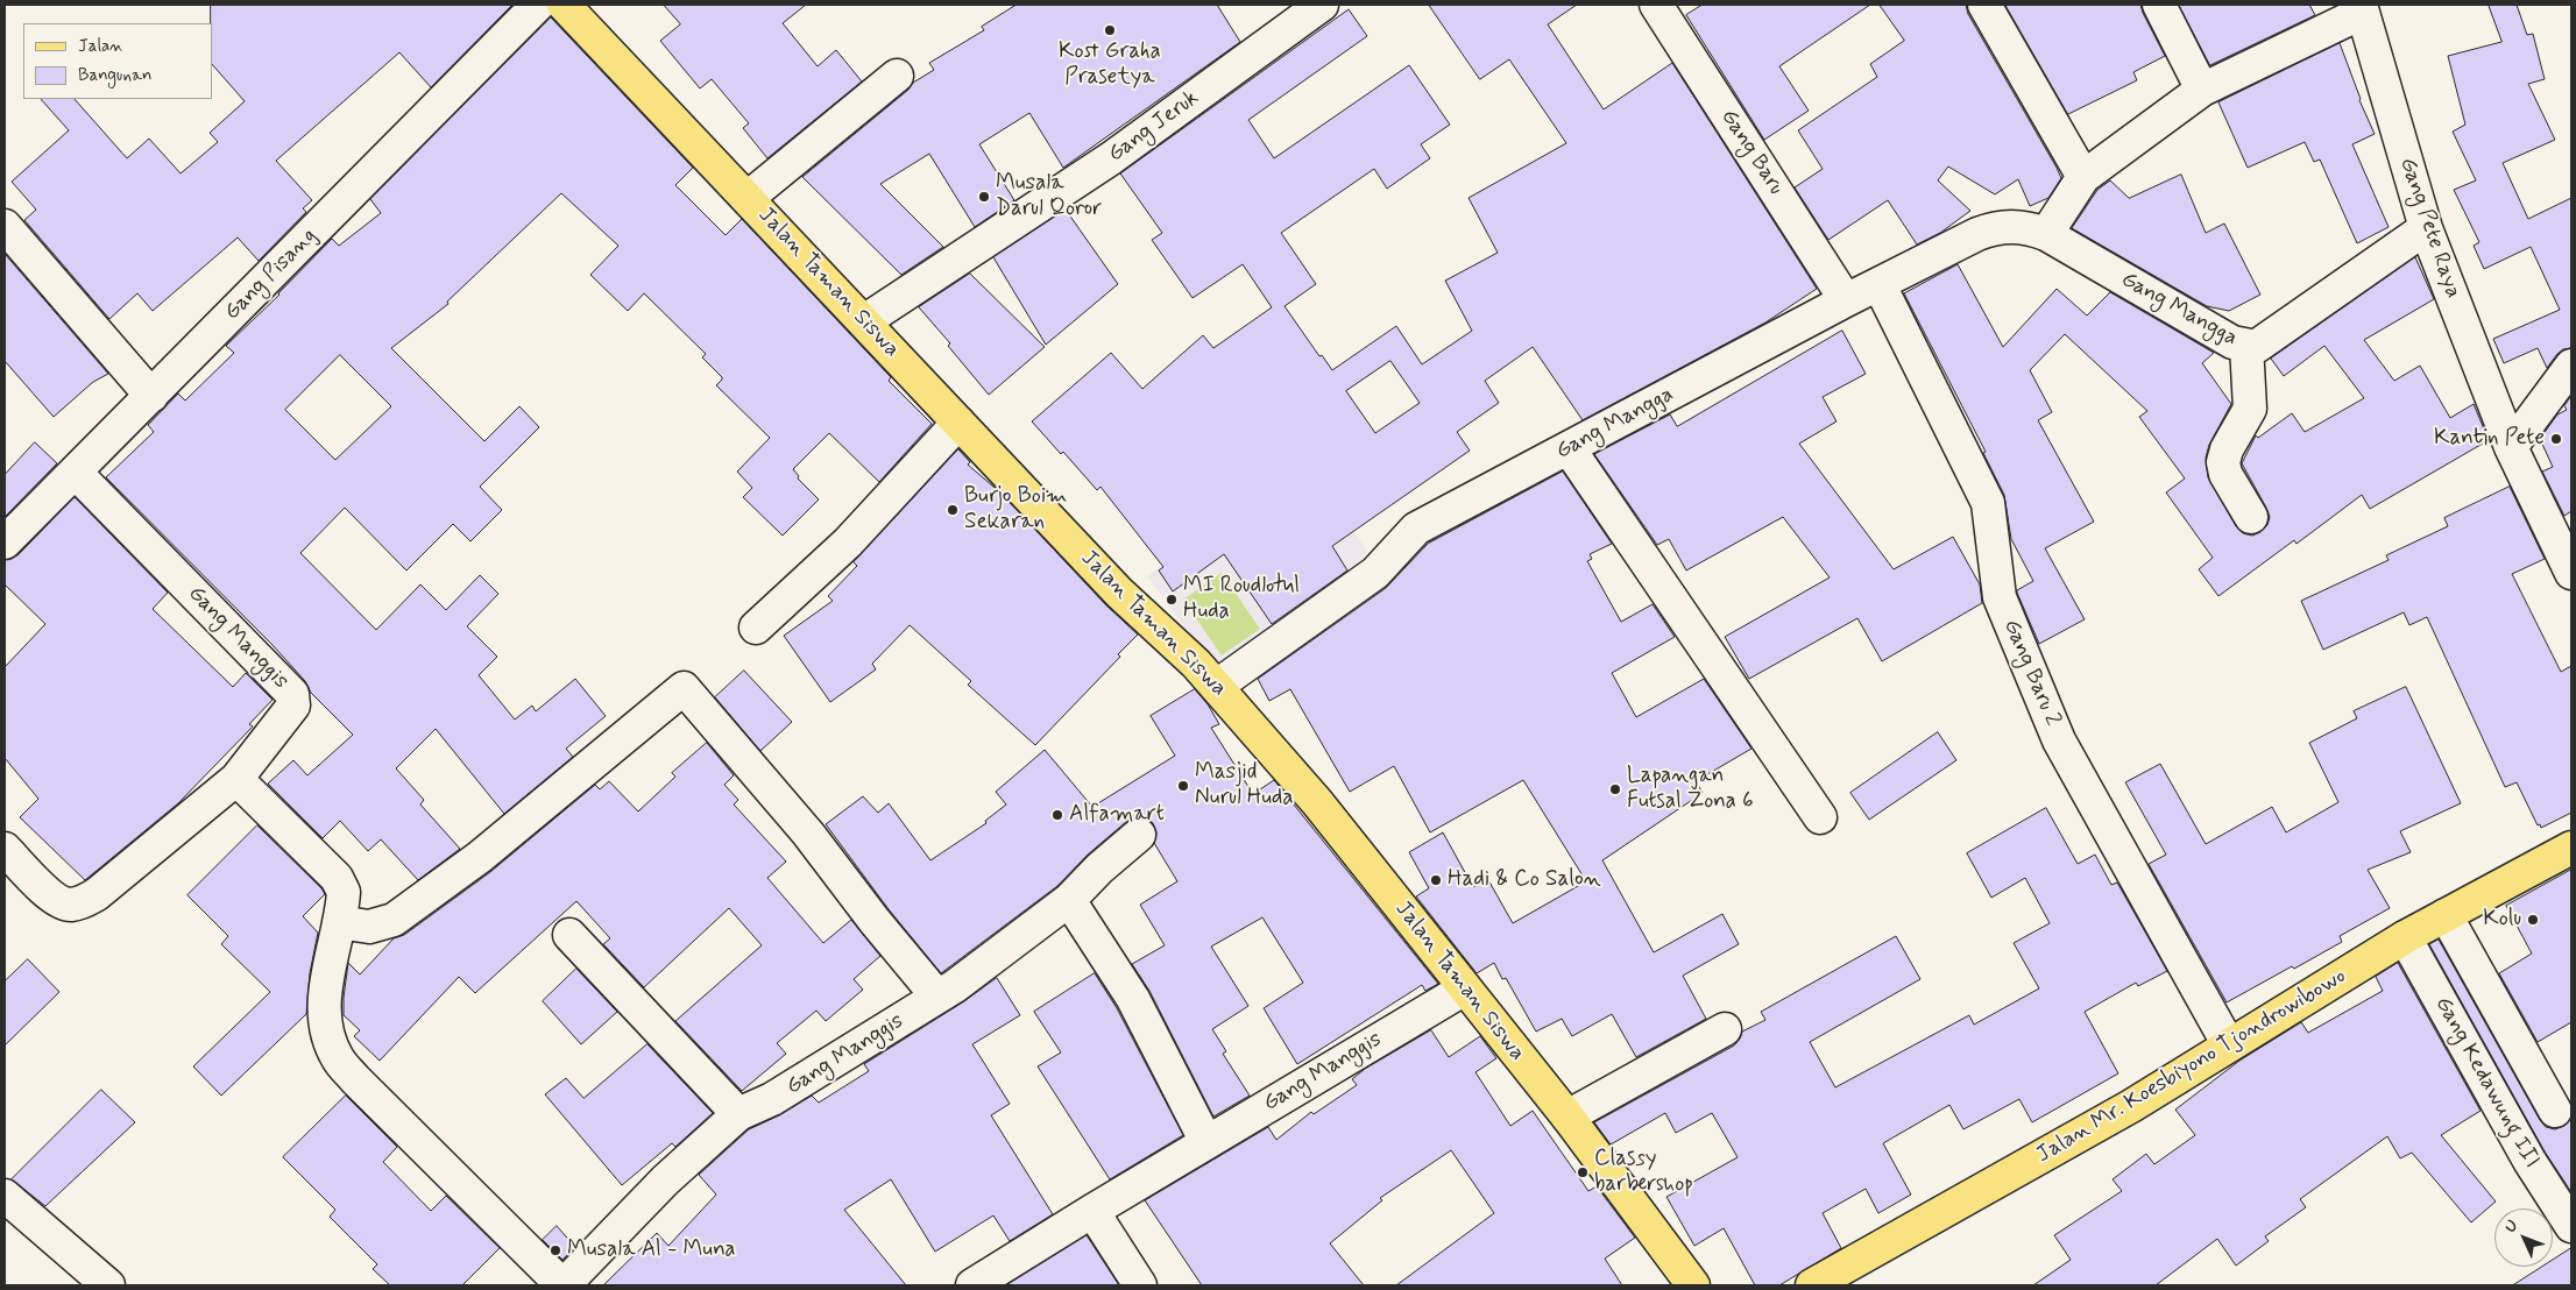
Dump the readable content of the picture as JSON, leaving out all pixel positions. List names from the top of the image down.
{
  "streets": {
    "main road": ["Jalan Taman Siswa", "Jalan Mr. Koesbiyono Tjondrowibowo"],
    "street": [
      "Gang Jeruk",
      "Gang Baru",
      "Gang Pete Raya",
      "Gang Pisang",
      "Gang Mangga",
      "Gang Manggis",
      "Gang Baru 2",
      "Gang Kedawung III"
    ]
  },
  "crossings": [
    ["Gang Jeruk", "Jalan Taman Siswa"],
    ["Gang Baru", "Gang Mangga"],
    ["Gang Pete Raya", "Gang Mangga"],
    ["Gang Pisang", "Gang Manggis"],
    ["Jalan Taman Siswa", "Gang Mangga"],
    ["Jalan Taman Siswa", "Gang Manggis"],
    ["Gang Mangga", "Gang Baru 2"],
    ["Gang Baru 2", "Jalan Mr. Koesbiyono Tjondrowibowo"],
    ["Jalan Mr. Koesbiyono Tjondrowibowo", "Gang Kedawung III"]
  ],
  "places": [
    "Kost Graha Prasetya",
    "Musala Darul Qoror",
    "Kantin Pete",
    "Burjo Boim Sekaran",
    "MI Roudlotul Huda",
    "Masjid Nurul Huda",
    "Lapangan Futsal Zona 6",
    "Alfamart",
    "Hadi & Co Salon",
    "Kolu",
    "Classy barbershop",
    "Musala Al - Muna"
  ],
  "legend": ["Jalan", "Bangunan"],
  "north": "top left"
}
